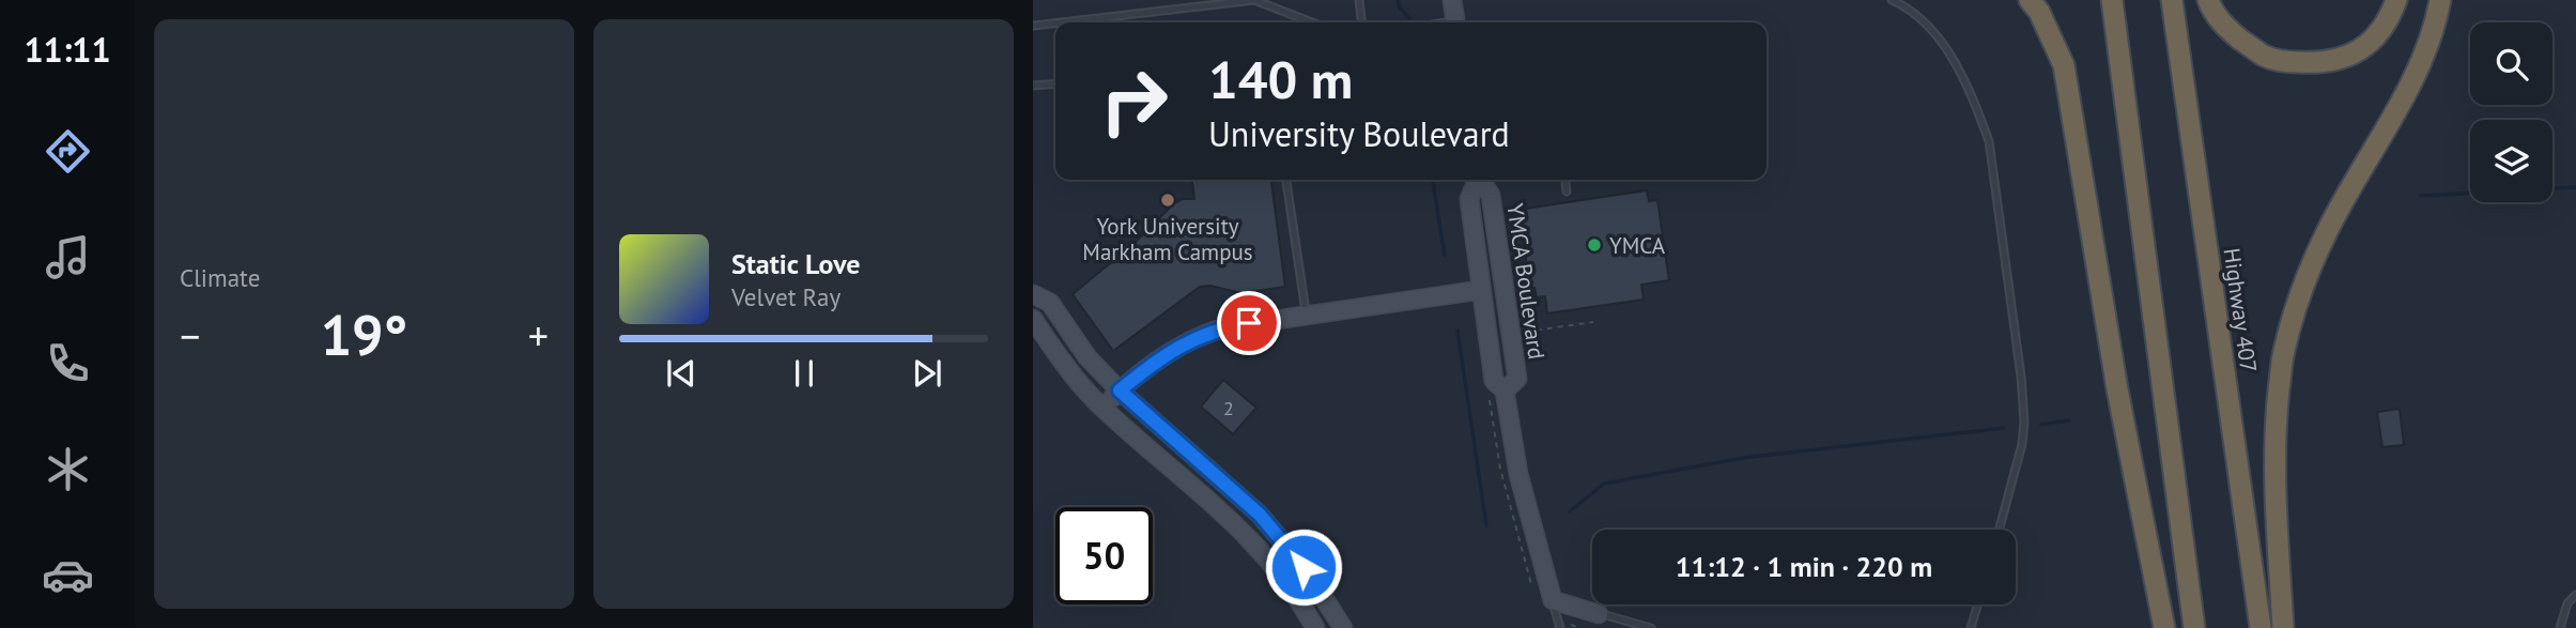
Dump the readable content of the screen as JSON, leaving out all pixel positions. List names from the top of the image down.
{
  "streets": {
    "highway": ["Highway 407"],
    "main road": ["YMCA Boulevard"]
  },
  "places": ["York University Markham Campus", "YMCA"],
  "house_numbers": ["2"],
  "page": {
    "tabs": "11:11",
    "tile": "Climate",
    "turn": ["140 m", "University Boulevard"],
    "song": ["Static Love", "Velvet Ray"],
    "heat": ["−", "19°", "+"],
    "limit": "50",
    "trip": "11:12 · 1 min · 220 m"
  }
}
